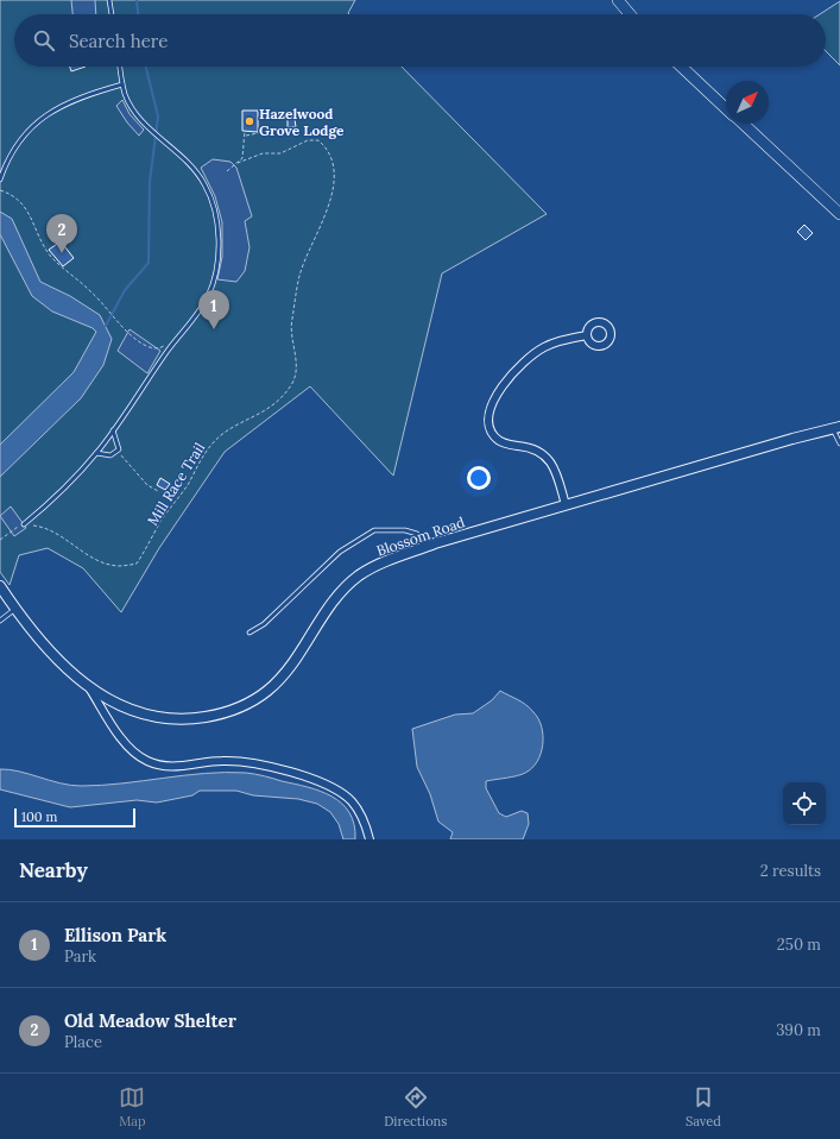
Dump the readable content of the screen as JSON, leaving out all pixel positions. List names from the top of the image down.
{
  "streets": {
    "street": ["Blossom Road"],
    "path": ["Mill Race Trail"]
  },
  "places": ["Hazelwood Grove Lodge"],
  "scale_bar": "100 m",
  "north": "top right",
  "page": {
    "search": "Search here",
    "pins": ["2", "1"],
    "scale": "100 m",
    "heading": ["Nearby", "2 results"],
    "list": [
      {
        "mark": "1",
        "name": "Ellison Park",
        "note": "Park",
        "value": "250 m"
      },
      {
        "mark": "2",
        "name": "Old Meadow Shelter",
        "note": "Place",
        "value": "390 m"
      }
    ],
    "nav": ["Map", "Directions", "Saved"]
  }
}
